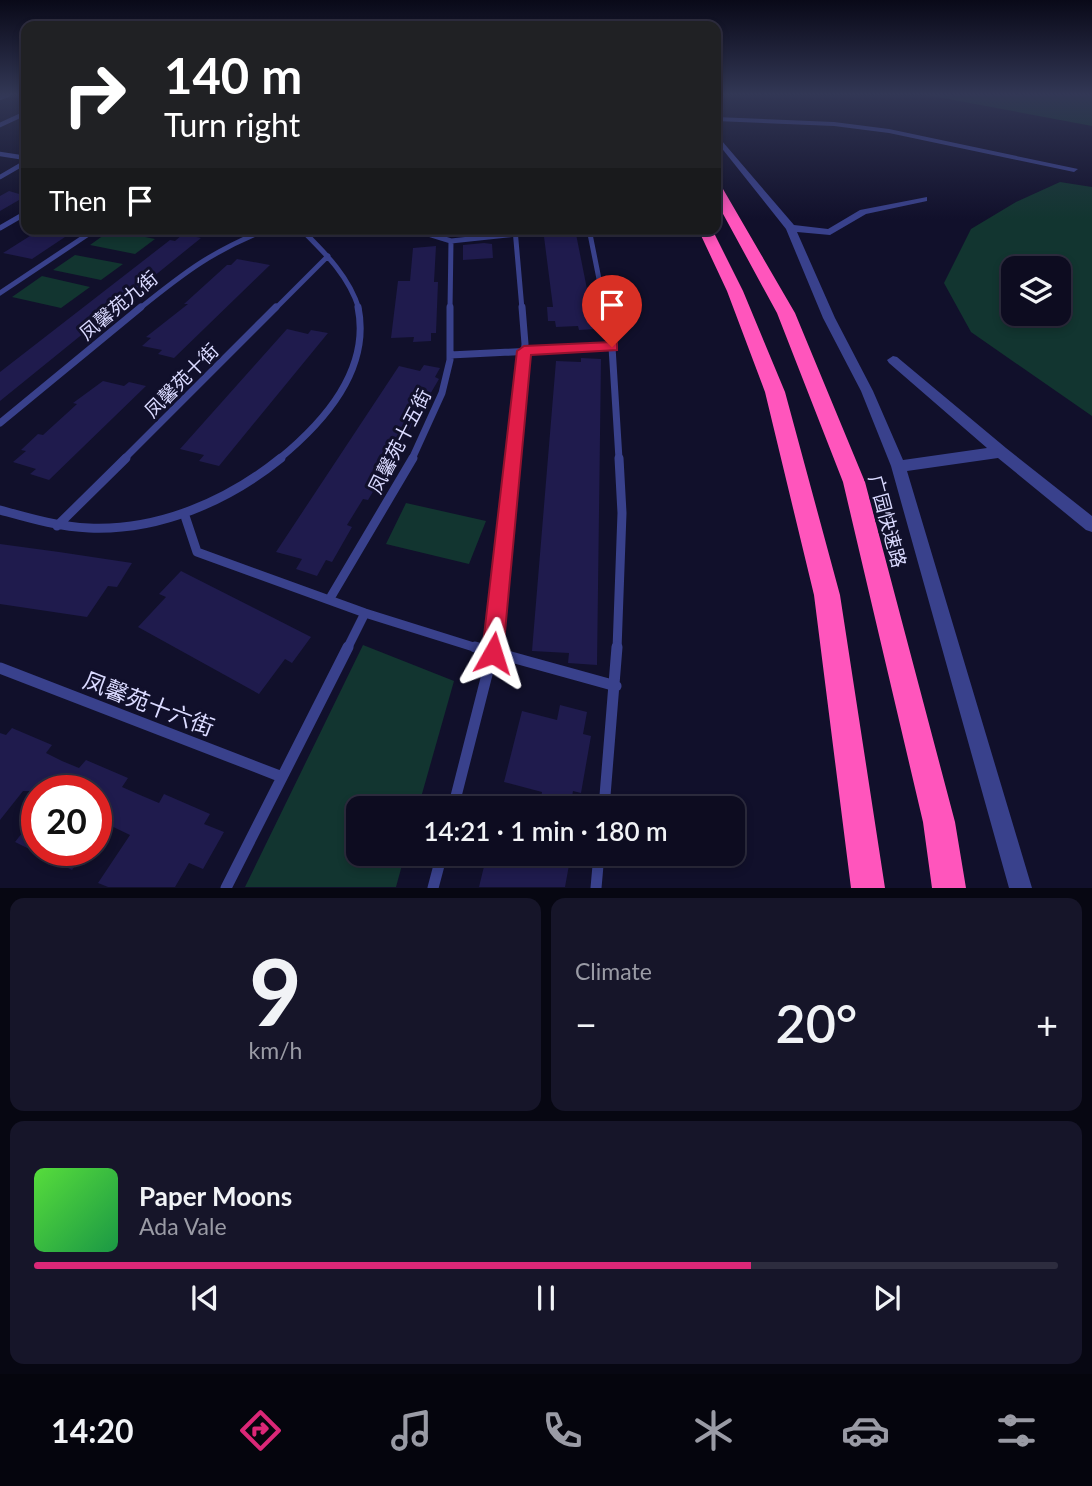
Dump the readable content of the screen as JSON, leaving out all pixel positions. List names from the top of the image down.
{
  "streets": {
    "highway": ["广园快速路"],
    "lane": [
      "凤馨苑九街",
      "凤馨苑十街",
      "凤馨苑十五街",
      "凤馨苑十六街"
    ]
  },
  "page": {
    "turn": ["140 m", "Turn right"],
    "then": "Then",
    "limit": "20",
    "trip": "14:21 · 1 min · 180 m",
    "tile": [
      ["9", "km/h"],
      "Climate"
    ],
    "heat": ["−", "20°", "+"],
    "song": ["Paper Moons", "Ada Vale"],
    "tabs": "14:20"
  }
}
